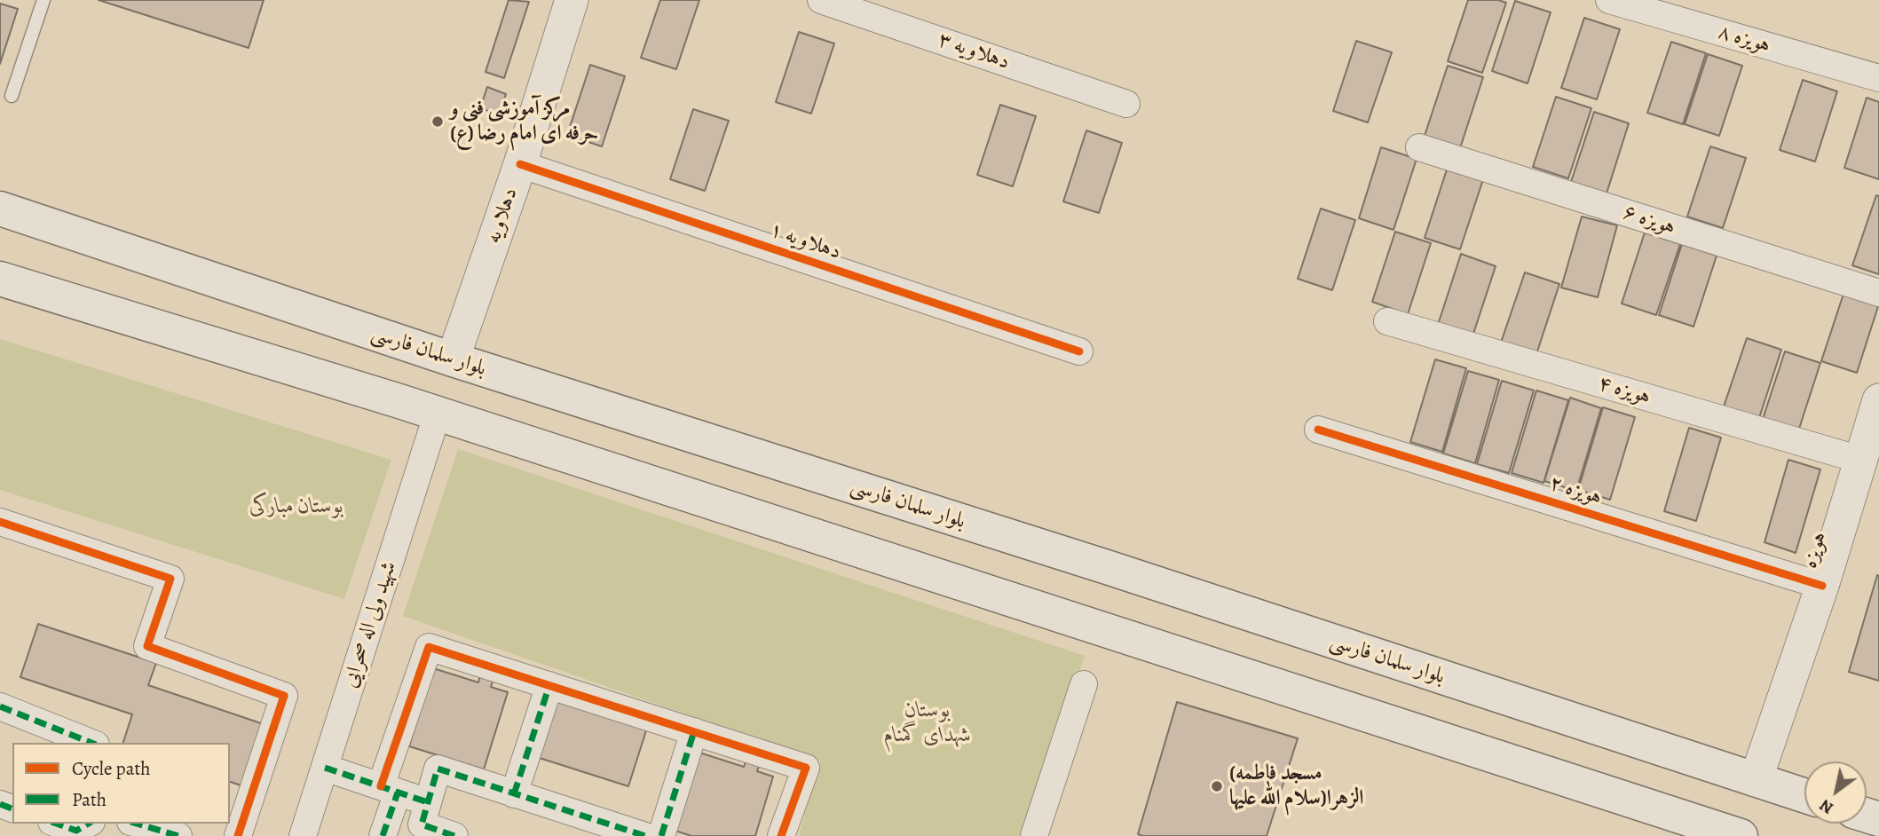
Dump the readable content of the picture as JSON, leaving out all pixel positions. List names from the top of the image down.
{
  "streets": {
    "main road": ["بلوار سلمان فارسی"],
    "street": [
      "هویزه ۸",
      "دهلاویه ۳",
      "دهلاویه",
      "هویزه ۶",
      "دهلاویه ۱",
      "هویزه ۴",
      "هویزه ۲",
      "هویزه",
      "شهید ولی اله صحرایی"
    ]
  },
  "crossings": [
    ["دهلاویه", "دهلاویه ۱"],
    ["دهلاویه", "بلوار سلمان فارسی"],
    ["بلوار سلمان فارسی", "هویزه"],
    ["هویزه ۴", "هویزه"],
    ["هویزه ۲", "هویزه"]
  ],
  "parks": ["بوستان مبارکی", "بوستان شهدای گمنام"],
  "places": ["مرکز آموزشی فنی و حرفه ای امام رضا (ع)", "(مسجد فاطمه الزهرا(سلام الله علیها"],
  "legend": ["Cycle path", "Path"],
  "north": "bottom left"
}
